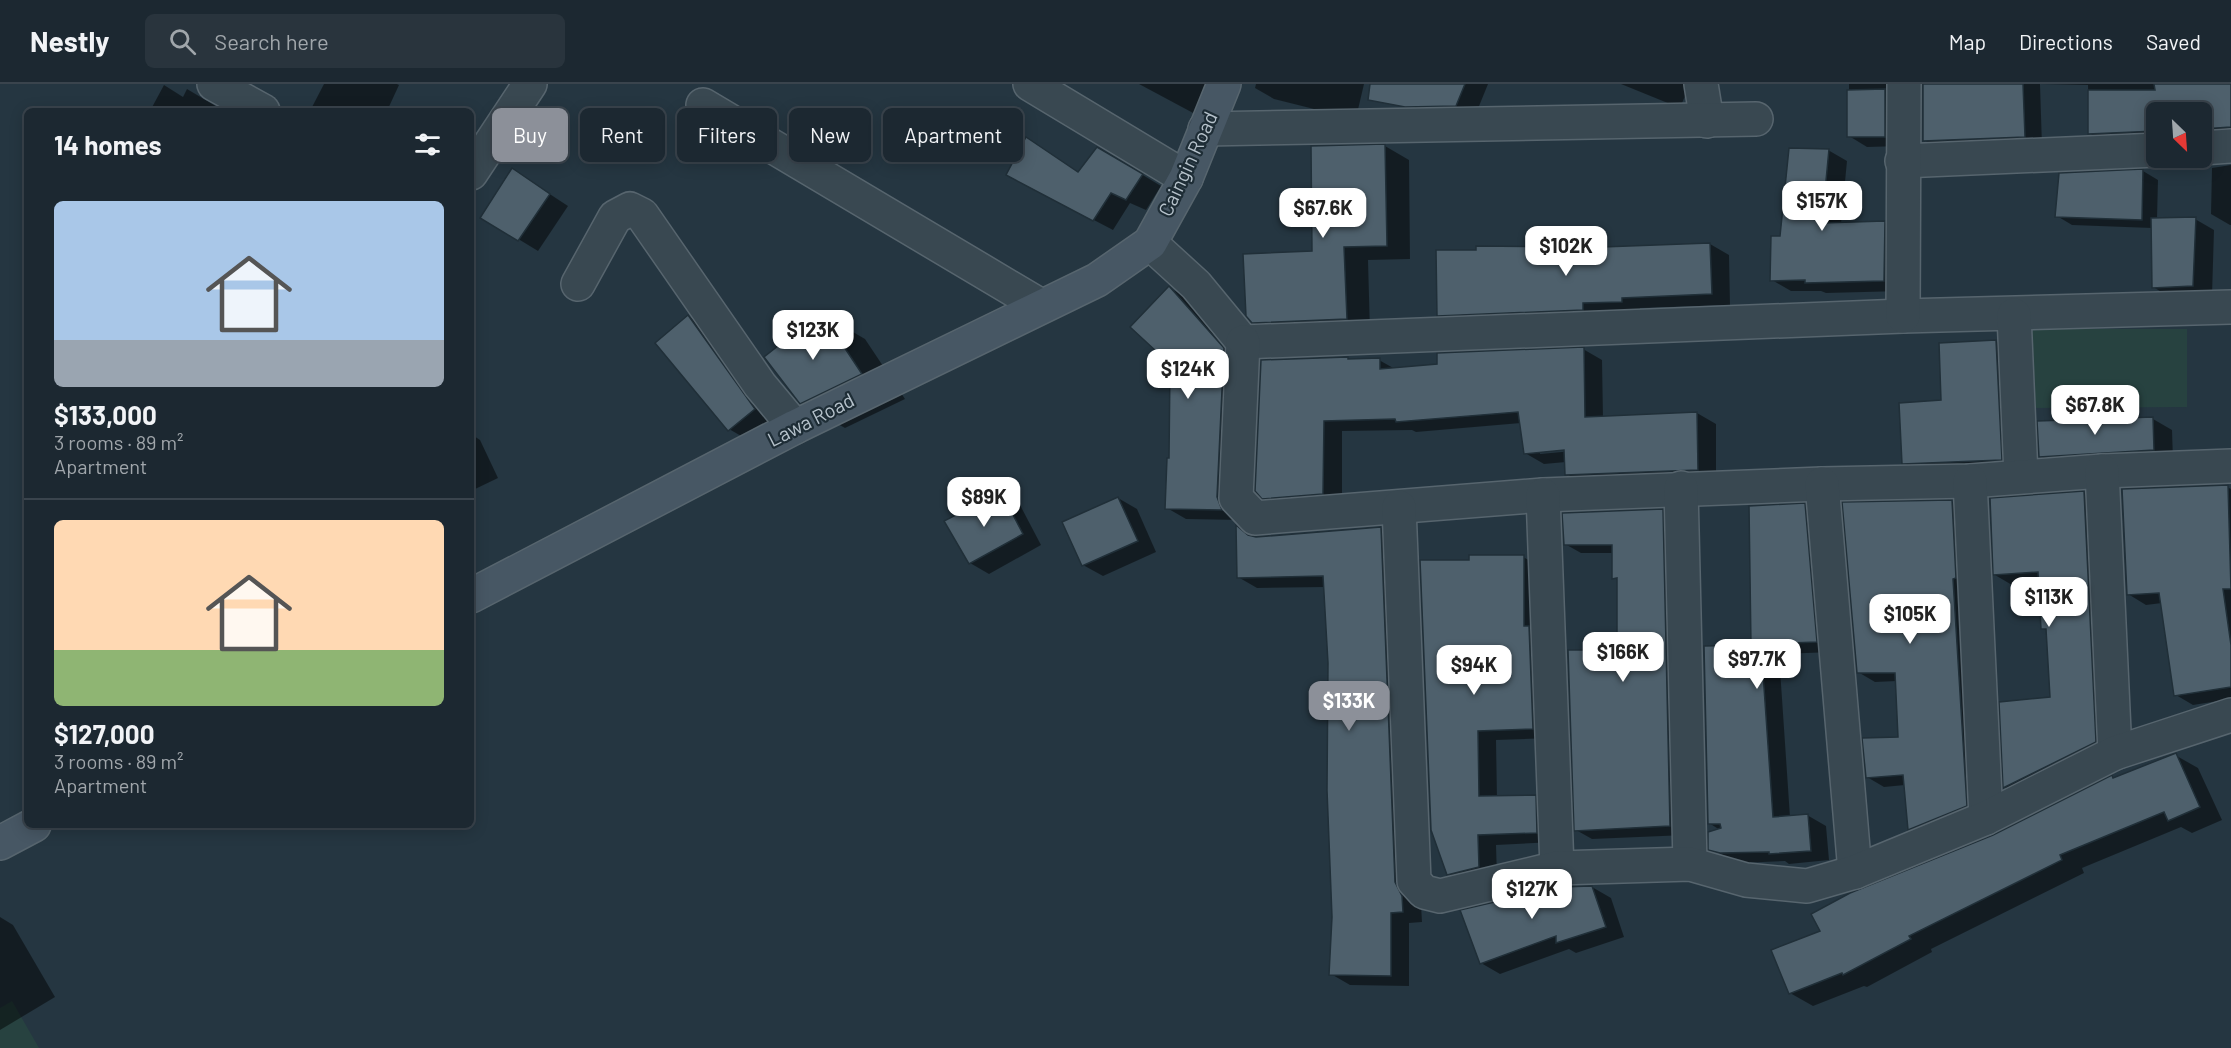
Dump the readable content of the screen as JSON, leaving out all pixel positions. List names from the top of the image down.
{
  "streets": {
    "street": ["Caingin Road", "Lawa Road"]
  },
  "crossings": [
    ["Caingin Road", "Lawa Road"]
  ],
  "north": "bottom right",
  "page": {
    "header": "Nestly",
    "search": "Search here",
    "nav": ["Map", "Directions", "Saved"],
    "chip": [
      "Buy",
      "Rent",
      "Filters",
      "New",
      "Apartment"
    ],
    "heading": "14 homes",
    "list": [
      {
        "name": "$133,000",
        "note": "3 rooms · 89 m² · Apartment"
      },
      {
        "name": "$127,000",
        "note": "3 rooms · 89 m² · Apartment"
      }
    ],
    "price": [
      "$157K",
      "$67.6K",
      "$102K",
      "$123K",
      "$124K",
      "$67.8K",
      "$89K",
      "$113K",
      "$105K",
      "$166K",
      "$97.7K",
      "$94K",
      "$133K",
      "$127K"
    ]
  }
}
